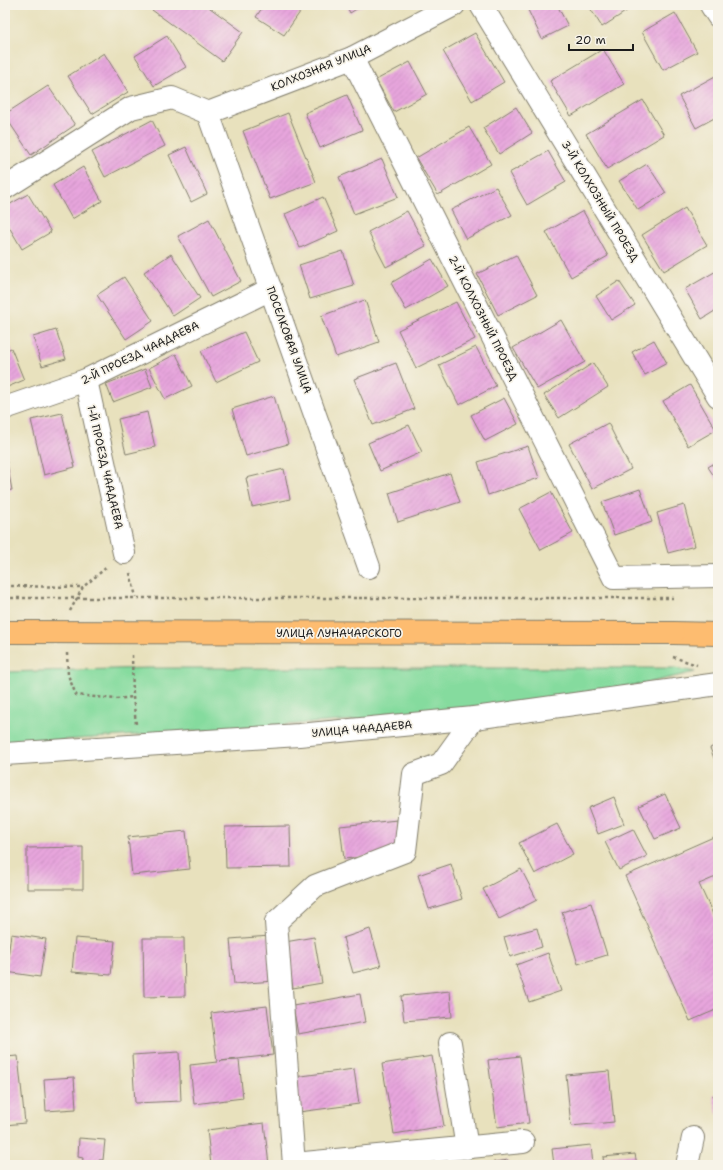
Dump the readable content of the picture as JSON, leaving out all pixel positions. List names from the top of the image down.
{
  "streets": {
    "main road": ["УЛИЦА ЛУНАЧАРСКОГО"],
    "street": [
      "КОЛХОЗНАЯ УЛИЦА",
      "3-Й КОЛХОЗНЫЙ ПРОЕЗД",
      "2-Й КОЛХОЗНЫЙ ПРОЕЗД",
      "ПОСЕЛКОВАЯ УЛИЦА",
      "2-Й ПРОЕЗД ЧААДАЕВА",
      "1-Й ПРОЕЗД ЧААДАЕВА",
      "УЛИЦА ЧААДАЕВА"
    ]
  },
  "crossings": [
    ["КОЛХОЗНАЯ УЛИЦА", "2-Й КОЛХОЗНЫЙ ПРОЕЗД"],
    ["КОЛХОЗНАЯ УЛИЦА", "ПОСЕЛКОВАЯ УЛИЦА"],
    ["ПОСЕЛКОВАЯ УЛИЦА", "2-Й ПРОЕЗД ЧААДАЕВА"],
    ["2-Й ПРОЕЗД ЧААДАЕВА", "1-Й ПРОЕЗД ЧААДАЕВА"]
  ],
  "scale_bar": "20 m"
}
